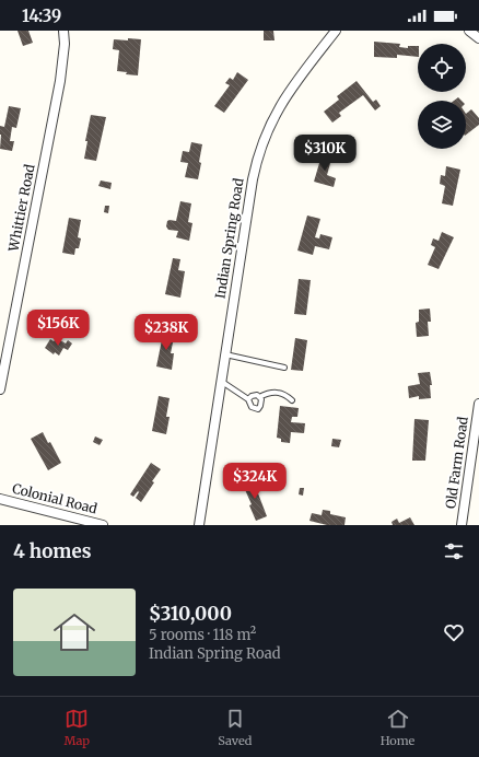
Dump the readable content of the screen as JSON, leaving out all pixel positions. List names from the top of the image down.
{
  "streets": {
    "street": [
      "Whittier Road",
      "Indian Spring Road",
      "Old Farm Road",
      "Colonial Road"
    ]
  },
  "page": {
    "status": "14:39",
    "price": [
      "$310K",
      "$156K",
      "$238K",
      "$324K"
    ],
    "heading": "4 homes",
    "list": [
      {
        "name": "$310,000",
        "note": "5 rooms · 118 m² · Indian Spring Road"
      }
    ],
    "tabs": ["Map", "Saved", "Home"]
  }
}
